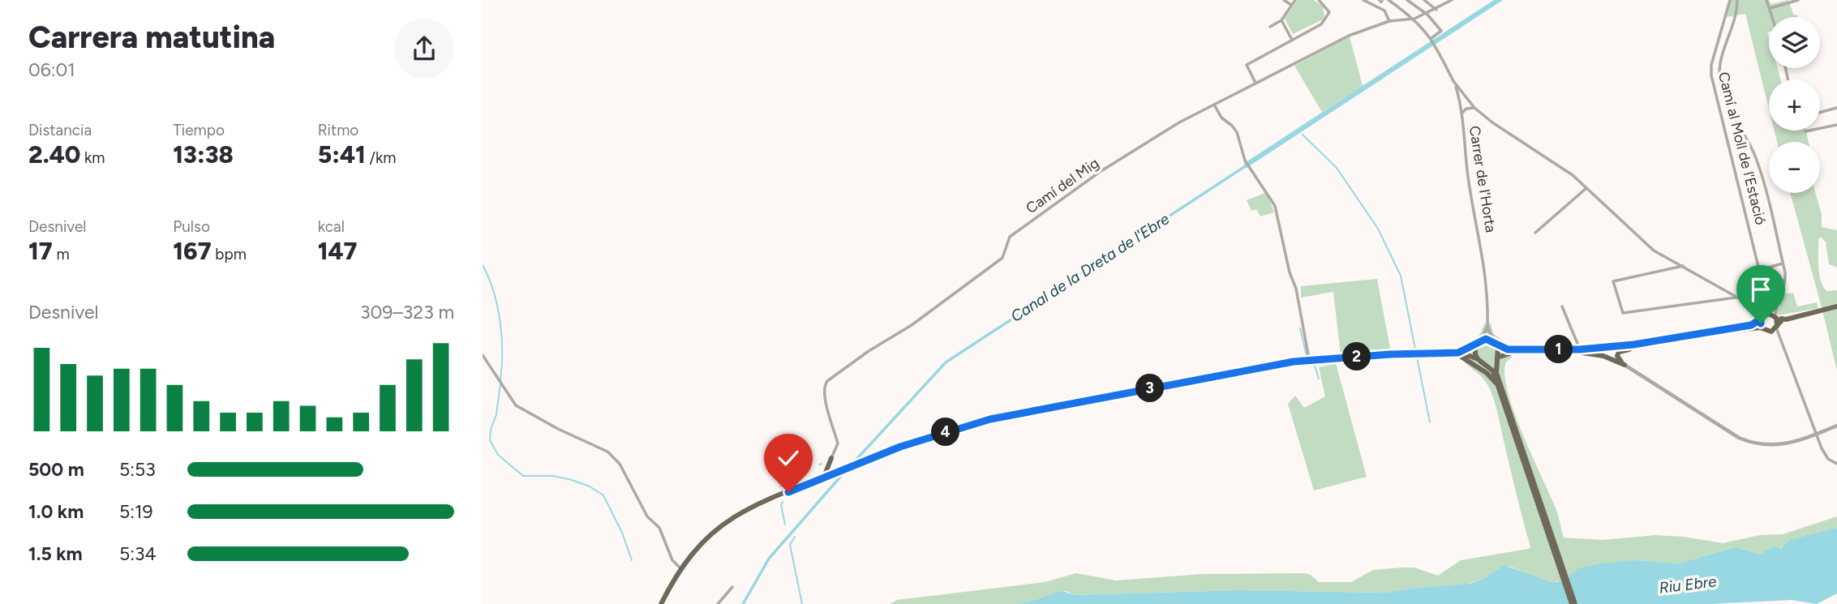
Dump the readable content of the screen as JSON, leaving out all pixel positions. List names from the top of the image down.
{
  "streets": {
    "street": ["Camí al Moll de l'Estació", "Carrer de l'Horta", "Camí del Mig"]
  },
  "crossings": [
    ["Carrer de l'Horta", "Camí del Mig"]
  ],
  "water": ["Canal de la Dreta de l'Ebre", "Riu Ebre"],
  "page": {
    "heading": ["Carrera matutina", "06:01"],
    "map_buttons": ["+", "−"],
    "stats": [
      ["Distancia", "2.40 km"],
      ["Tiempo", "13:38"],
      ["Ritmo", "5:41 /km"],
      ["Desnivel", "17 m"],
      ["Pulso", "167 bpm"],
      ["kcal", "147"]
    ],
    "chart": ["Desnivel", "309–323 m"],
    "pins": [
      "1",
      "2",
      "3",
      "4"
    ],
    "list": [
      {
        "name": "500 m",
        "note": "5:53"
      },
      {
        "name": "1.0 km",
        "note": "5:19"
      },
      {
        "name": "1.5 km",
        "note": "5:34"
      }
    ]
  }
}
